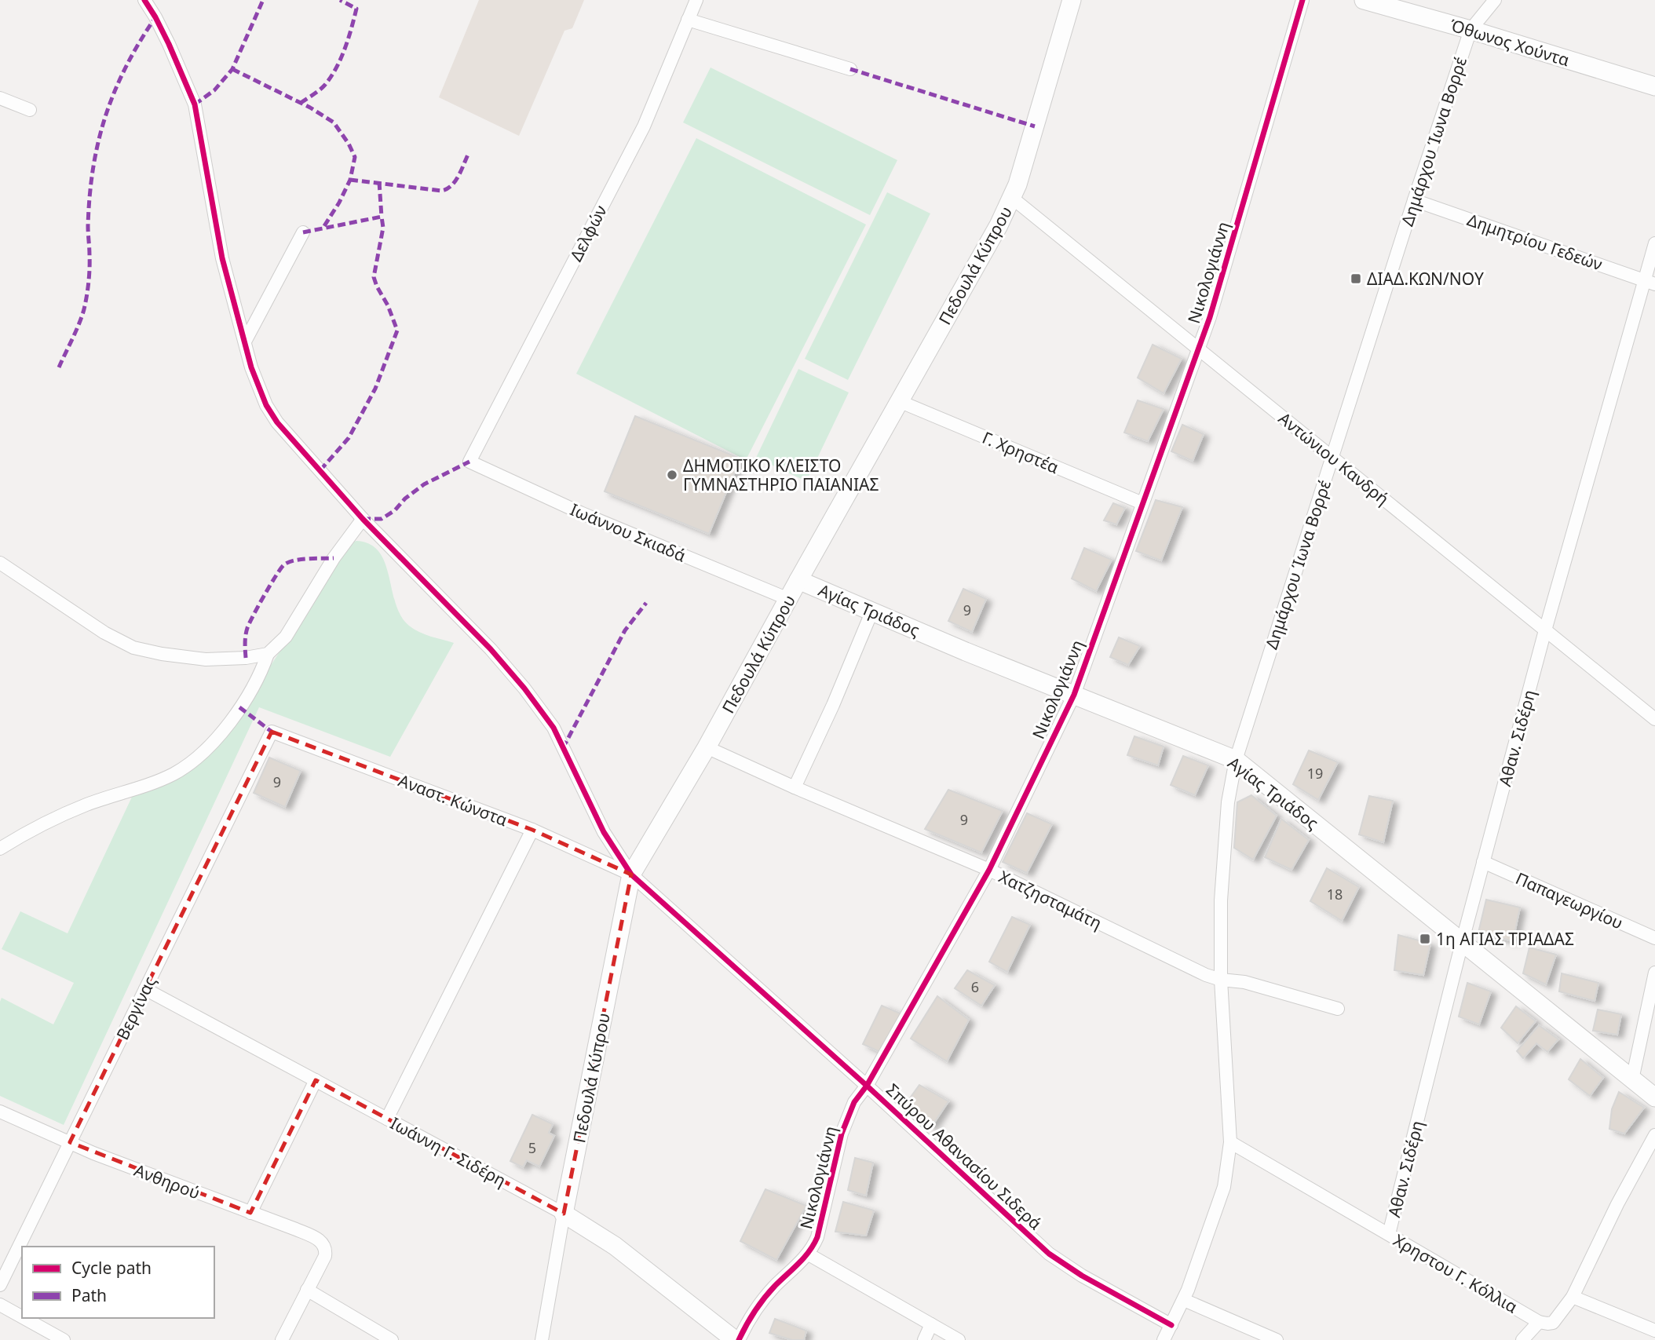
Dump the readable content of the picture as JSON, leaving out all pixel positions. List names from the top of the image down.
{
  "streets": {
    "street": [
      "Όθωνος Χούντα",
      "Δημάρχου Ίωνα Βορρέ",
      "Δελφών",
      "Δημητρίου Γεδεών",
      "Πεδουλά Κύπρου",
      "Νικολογιάννη",
      "Γ. Χρηστέα",
      "Αντώνιου Κανδρή",
      "Ιωάννου Σκιαδά",
      "Αγίας Τριάδος",
      "Αθαν. Σιδέρη",
      "Αναστ. Κώνστα",
      "Χατζησταμάτη",
      "Παπαγεωργίου",
      "Βεργίνας",
      "Ιωάννη Γ. Σιδέρη",
      "Σπύρου Αθανασίου Σιδερά",
      "Ανθηρού",
      "Χρηστου Γ. Κόλλια"
    ]
  },
  "crossings": [
    ["Όθωνος Χούντα", "Δημάρχου Ίωνα Βορρέ"],
    ["Δημάρχου Ίωνα Βορρέ", "Δημητρίου Γεδεών"],
    ["Δημάρχου Ίωνα Βορρέ", "Αντώνιου Κανδρή"],
    ["Δημάρχου Ίωνα Βορρέ", "Αγίας Τριάδος"],
    ["Δημάρχου Ίωνα Βορρέ", "Χατζησταμάτη"],
    ["Δημάρχου Ίωνα Βορρέ", "Σπύρου Αθανασίου Σιδερά"],
    ["Δημάρχου Ίωνα Βορρέ", "Χρηστου Γ. Κόλλια"],
    ["Δελφών", "Ιωάννου Σκιαδά"],
    ["Δημητρίου Γεδεών", "Αθαν. Σιδέρη"],
    ["Πεδουλά Κύπρου", "Γ. Χρηστέα"],
    ["Πεδουλά Κύπρου", "Αντώνιου Κανδρή"],
    ["Πεδουλά Κύπρου", "Ιωάννου Σκιαδά"],
    ["Πεδουλά Κύπρου", "Αγίας Τριάδος"],
    ["Πεδουλά Κύπρου", "Αναστ. Κώνστα"],
    ["Πεδουλά Κύπρου", "Χατζησταμάτη"],
    ["Πεδουλά Κύπρου", "Ιωάννη Γ. Σιδέρη"],
    ["Πεδουλά Κύπρου", "Σπύρου Αθανασίου Σιδερά"],
    ["Νικολογιάννη", "Γ. Χρηστέα"],
    ["Νικολογιάννη", "Αντώνιου Κανδρή"],
    ["Νικολογιάννη", "Αγίας Τριάδος"],
    ["Νικολογιάννη", "Χατζησταμάτη"],
    ["Νικολογιάννη", "Ιωάννη Γ. Σιδέρη"],
    ["Νικολογιάννη", "Σπύρου Αθανασίου Σιδερά"],
    ["Αντώνιου Κανδρή", "Αθαν. Σιδέρη"],
    ["Αγίας Τριάδος", "Αθαν. Σιδέρη"],
    ["Αθαν. Σιδέρη", "Παπαγεωργίου"],
    ["Αθαν. Σιδέρη", "Χρηστου Γ. Κόλλια"],
    ["Αναστ. Κώνστα", "Βεργίνας"],
    ["Αναστ. Κώνστα", "Σπύρου Αθανασίου Σιδερά"],
    ["Βεργίνας", "Ιωάννη Γ. Σιδέρη"],
    ["Βεργίνας", "Ανθηρού"]
  ],
  "places": {
    "transit": ["ΔΙΑΔ.ΚΩΝ/ΝΟΥ", "1η ΑΓΙΑΣ ΤΡΙΑΔΑΣ"],
    "other": ["ΔΗΜΟΤΙΚΟ ΚΛΕΙΣΤΟ ΓΥΜΝΑΣΤΗΡΙΟ ΠΑΙΑΝΙΑΣ"]
  },
  "house_numbers": [
    "9",
    "19",
    "9",
    "9",
    "18",
    "6",
    "5"
  ],
  "legend": ["Cycle path", "Path"]
}
